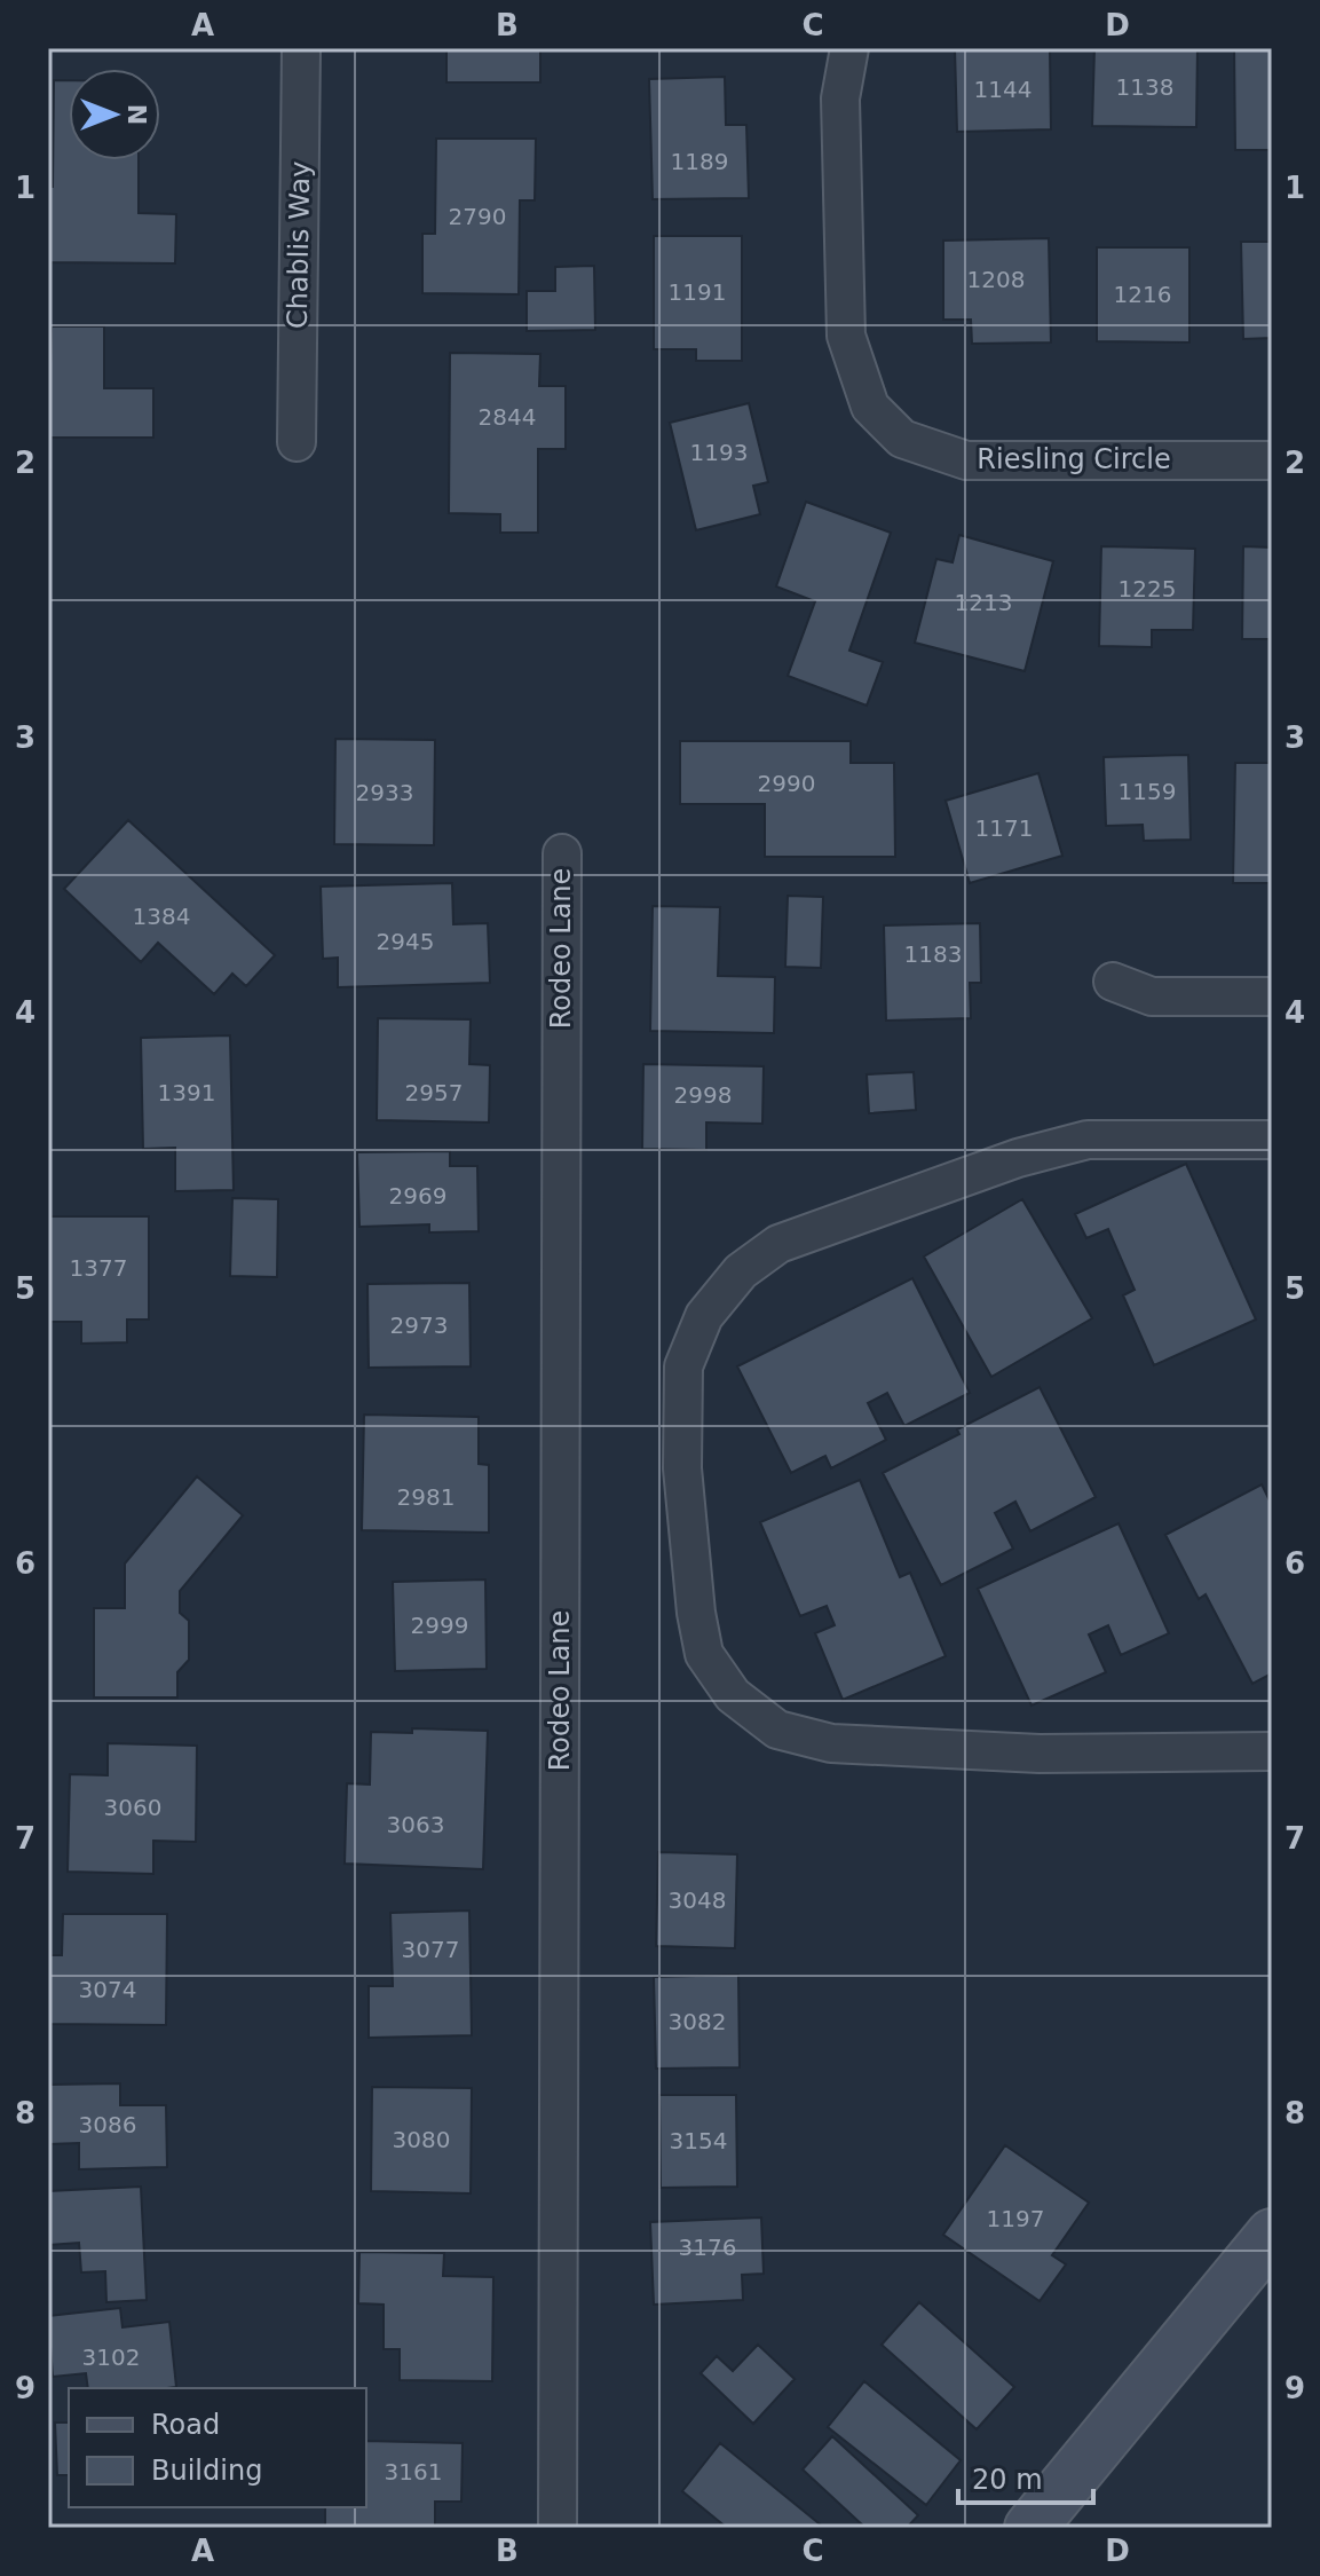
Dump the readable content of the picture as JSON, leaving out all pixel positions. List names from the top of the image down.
{
  "streets": {
    "street": ["Chablis Way", "Riesling Circle", "Rodeo Lane"]
  },
  "house_numbers": [
    "1138",
    "1144",
    "1189",
    "2790",
    "1208",
    "1191",
    "1216",
    "2844",
    "1193",
    "1225",
    "1213",
    "2990",
    "1159",
    "2933",
    "1171",
    "1384",
    "2945",
    "1183",
    "1391",
    "2957",
    "2998",
    "2969",
    "1377",
    "2973",
    "2981",
    "2999",
    "3060",
    "3063",
    "3048",
    "3077",
    "3074",
    "3082",
    "3086",
    "3080",
    "3154",
    "1197",
    "3176",
    "3102",
    "3161"
  ],
  "legend": ["Road", "Building"],
  "scale_bar": "20 m",
  "north": "right",
  "grid": {
    "columns": [
      "A",
      "B",
      "C",
      "D"
    ],
    "rows": [
      "1",
      "2",
      "3",
      "4",
      "5",
      "6",
      "7",
      "8",
      "9"
    ]
  }
}
